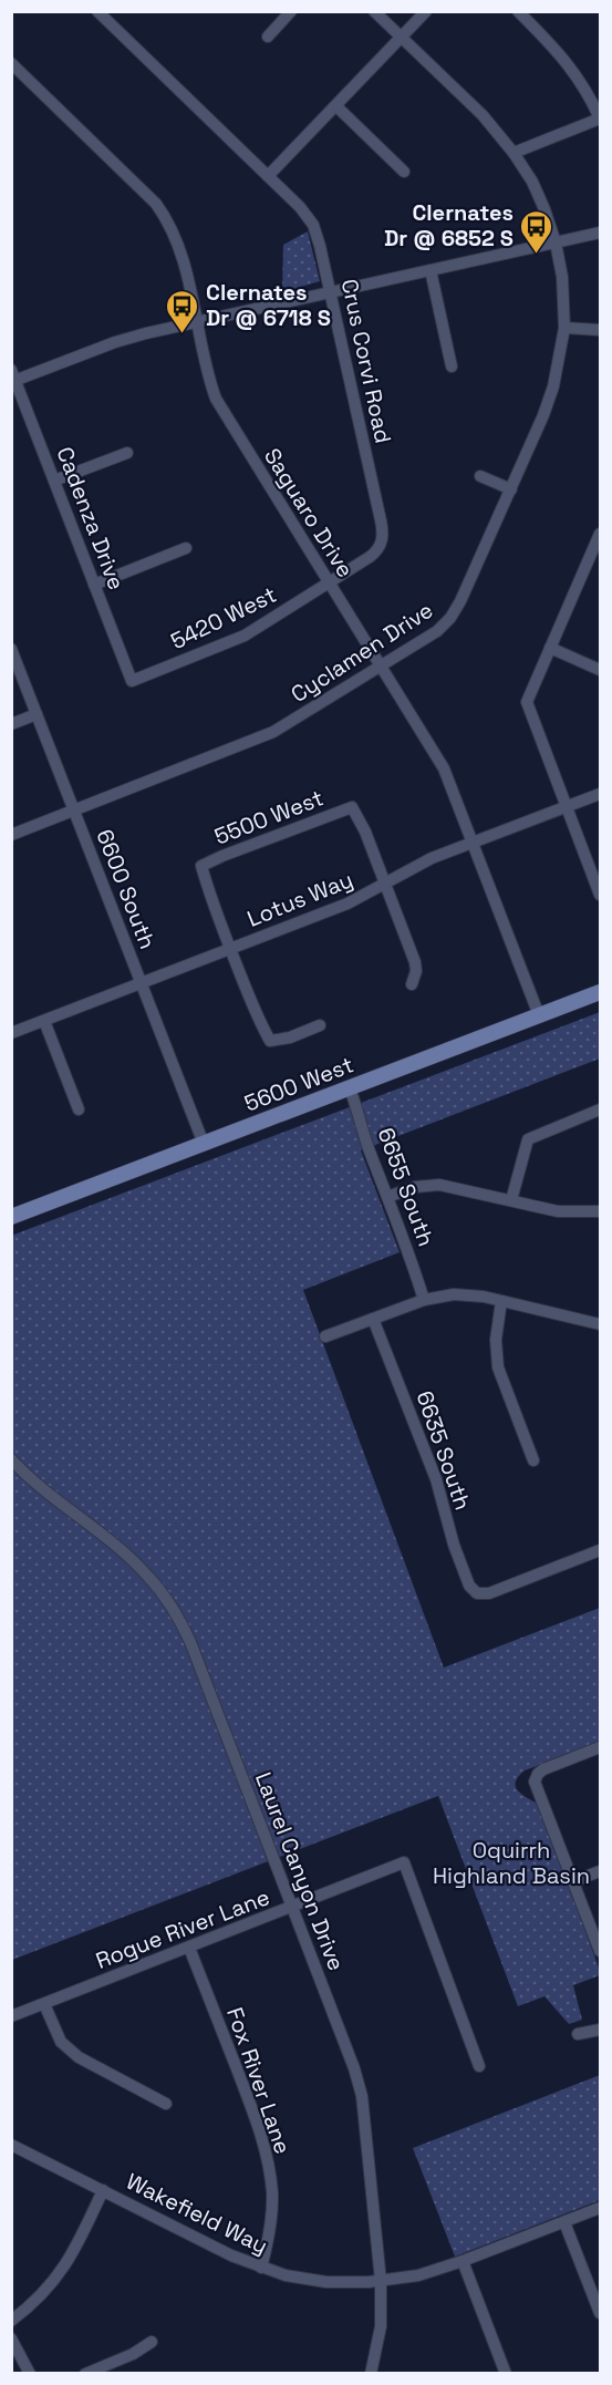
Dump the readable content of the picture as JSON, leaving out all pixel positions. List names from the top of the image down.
{
  "streets": {
    "main road": ["5600 West"],
    "street": [
      "Crus Corvi Road",
      "Saguaro Drive",
      "Cadenza Drive",
      "5420 West",
      "Cyclamen Drive",
      "5500 West",
      "6600 South",
      "Lotus Way",
      "6655 South",
      "6635 South",
      "Laurel Canyon Drive",
      "Rogue River Lane",
      "Fox River Lane",
      "Wakefield Way"
    ]
  },
  "crossings": [
    ["Crus Corvi Road", "Saguaro Drive"],
    ["Crus Corvi Road", "5420 West"],
    ["Saguaro Drive", "5420 West"],
    ["Saguaro Drive", "Cyclamen Drive"],
    ["Saguaro Drive", "Lotus Way"],
    ["Saguaro Drive", "5600 West"],
    ["Cadenza Drive", "5420 West"],
    ["Cyclamen Drive", "6600 South"],
    ["5500 West", "Lotus Way"],
    ["6600 South", "Lotus Way"],
    ["6600 South", "5600 West"],
    ["5600 West", "6655 South"],
    ["Laurel Canyon Drive", "Rogue River Lane"],
    ["Laurel Canyon Drive", "Wakefield Way"],
    ["Rogue River Lane", "Fox River Lane"],
    ["Fox River Lane", "Wakefield Way"]
  ],
  "parks": ["Oquirrh Highland Basin"],
  "places": {
    "bus stop": ["Clernates Dr @ 6852 S", "Clernates Dr @ 6718 S"]
  }
}
